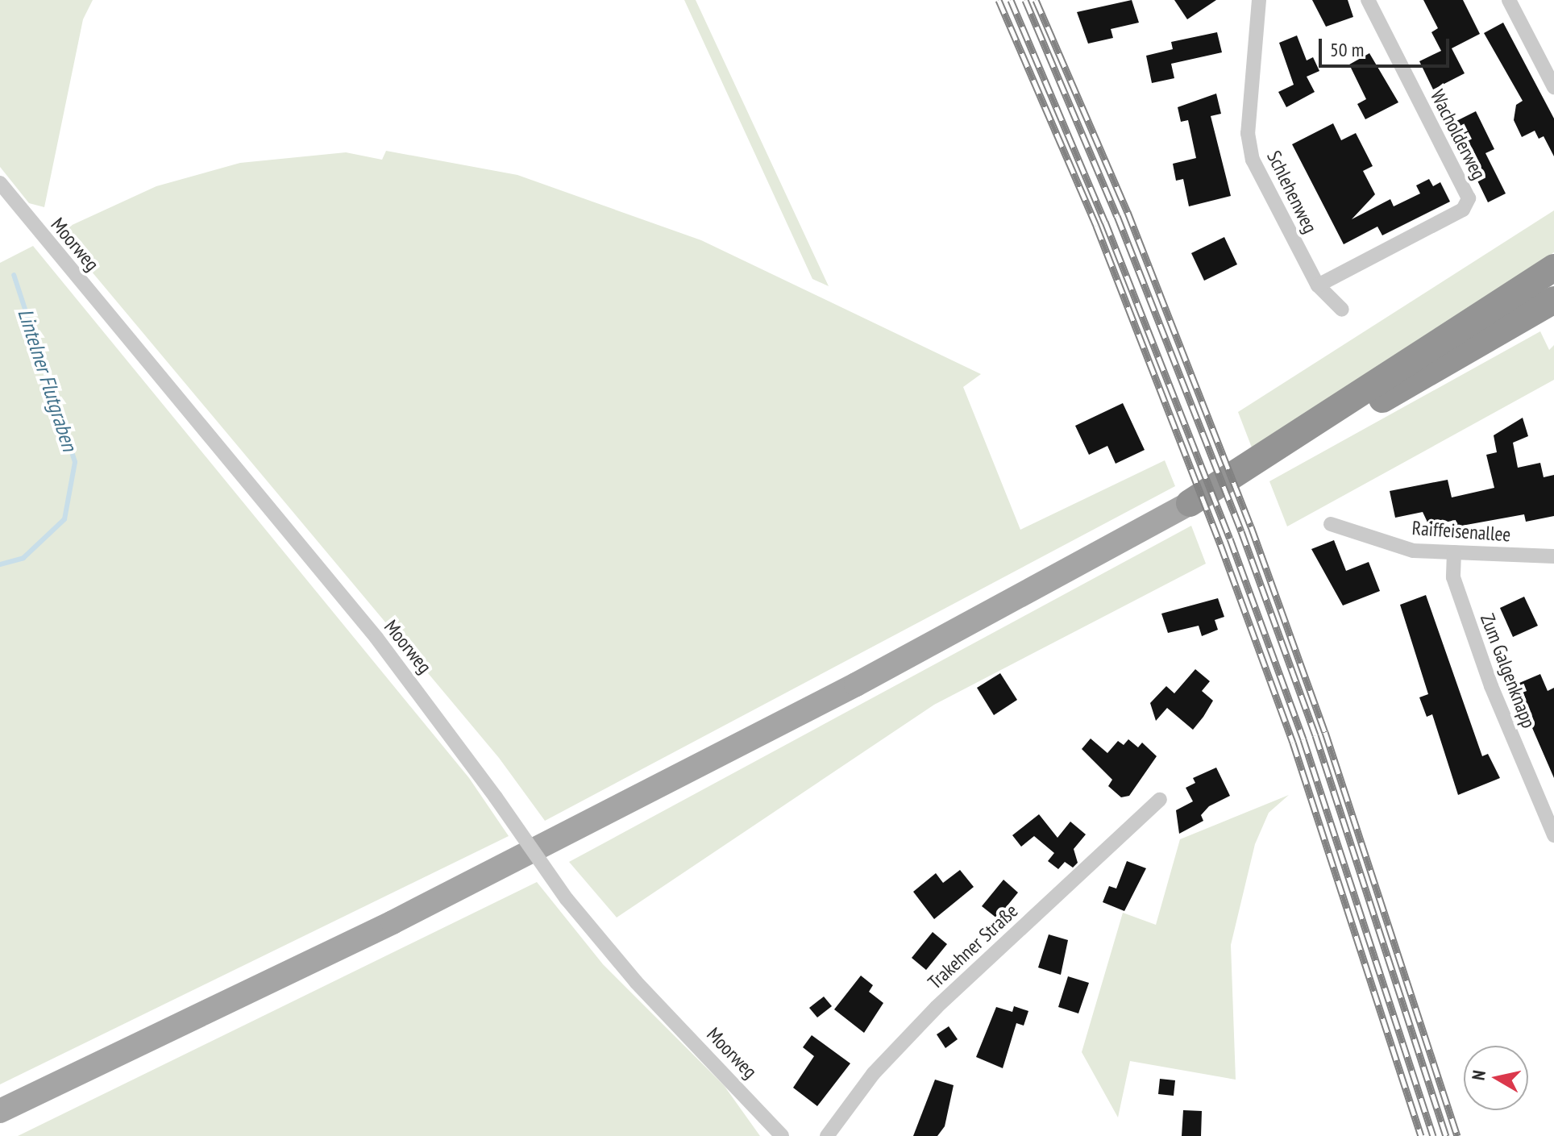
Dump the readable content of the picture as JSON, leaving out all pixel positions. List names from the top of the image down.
{
  "streets": {
    "street": [
      "Wacholderweg",
      "Schlehenweg",
      "Moorweg",
      "Raiffeisenallee",
      "Zum Galgenknapp",
      "Trakehner Straße"
    ]
  },
  "crossings": [
    ["Wacholderweg", "Schlehenweg"],
    ["Raiffeisenallee", "Zum Galgenknapp"]
  ],
  "water": ["Lintelner Flutgraben"],
  "scale_bar": "50 m",
  "north": "left"
}
